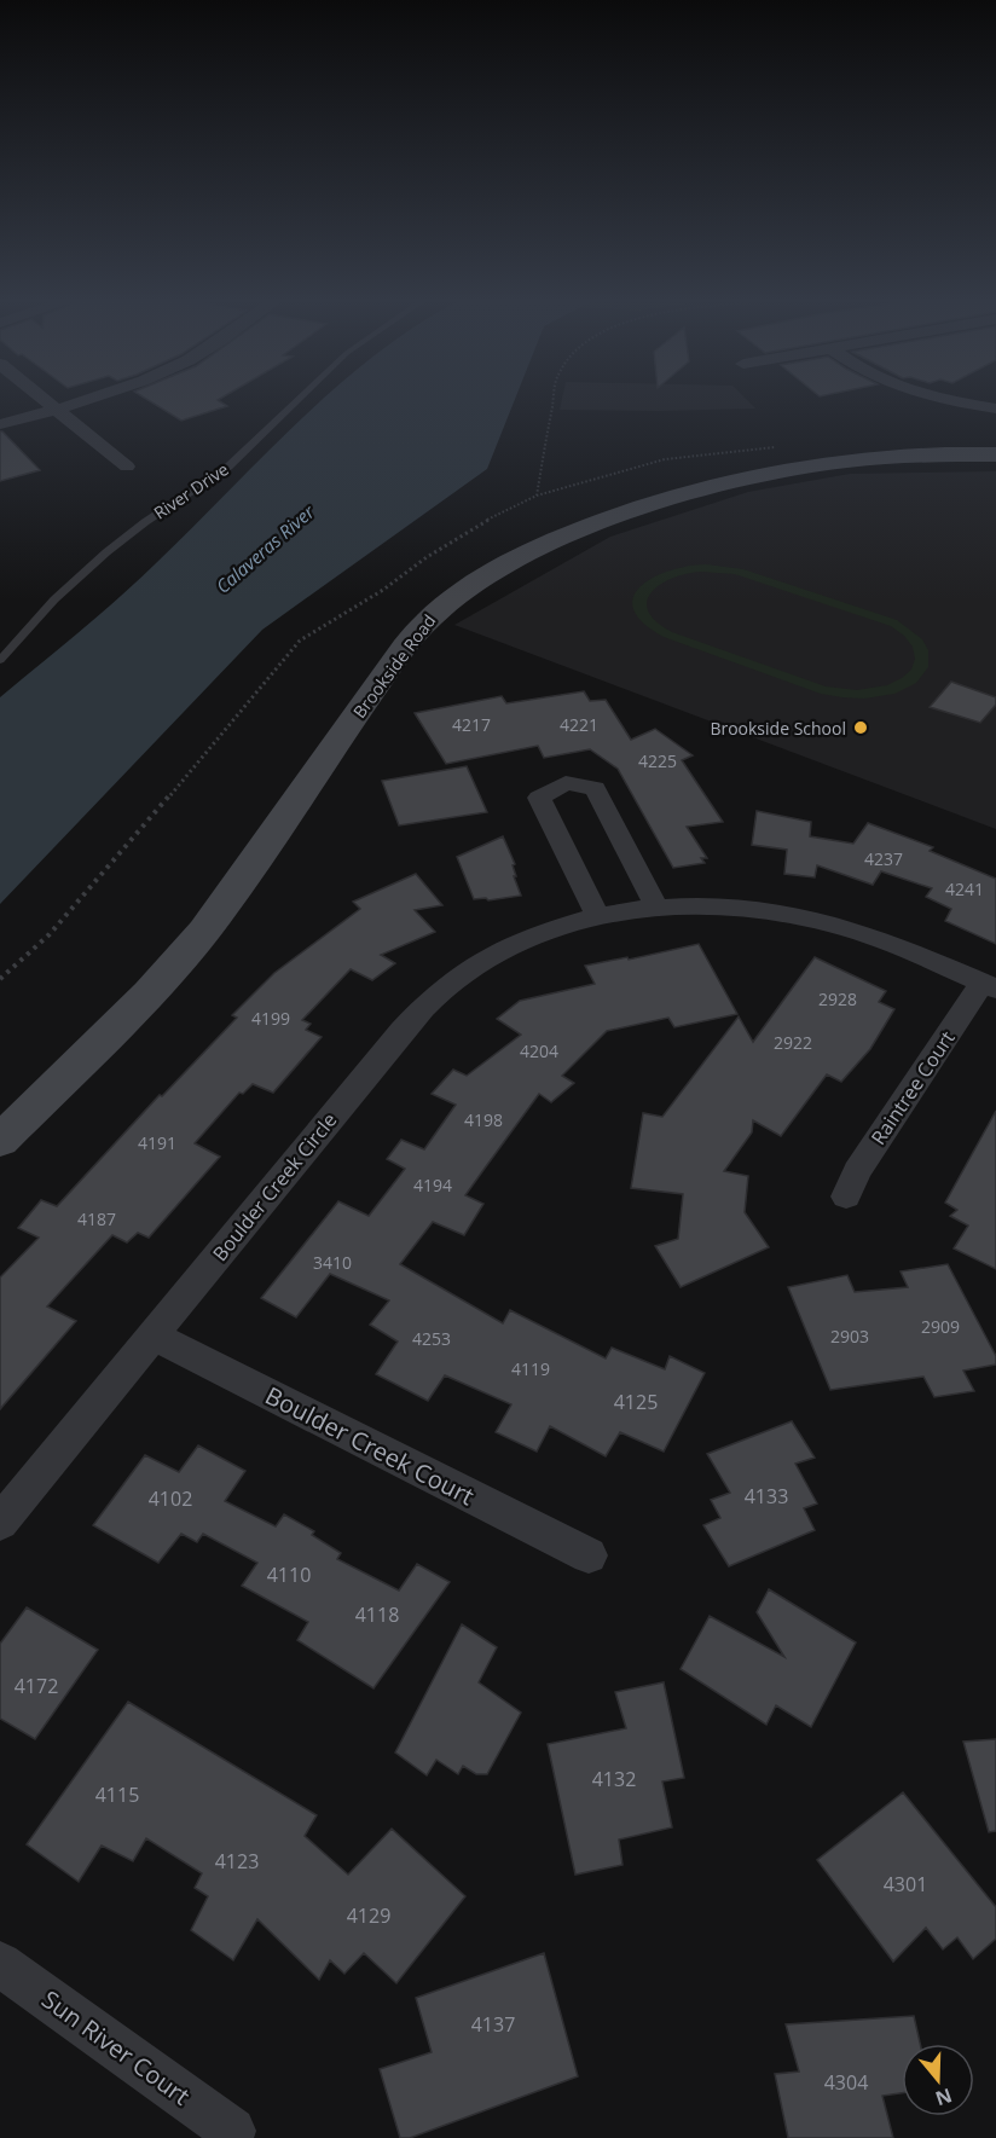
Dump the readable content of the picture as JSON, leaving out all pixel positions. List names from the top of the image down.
{
  "streets": {
    "street": [
      "Brookside Road",
      "Raintree Court",
      "Boulder Creek Circle",
      "Boulder Creek Court",
      "Sun River Court"
    ],
    "lane": ["River Drive"]
  },
  "crossings": [
    ["Raintree Court", "Boulder Creek Circle"],
    ["Boulder Creek Circle", "Boulder Creek Court"]
  ],
  "water": ["Calaveras River"],
  "places": ["Brookside School"],
  "house_numbers": [
    "4217",
    "4221",
    "4225",
    "4237",
    "4241",
    "2928",
    "4199",
    "2922",
    "4204",
    "4198",
    "4191",
    "4194",
    "4187",
    "3410",
    "2909",
    "2903",
    "4253",
    "4119",
    "4125",
    "4133",
    "4102",
    "4110",
    "4118",
    "4172",
    "4132",
    "4115",
    "4123",
    "4301",
    "4129",
    "4137",
    "4304"
  ],
  "north": "bottom"
}
